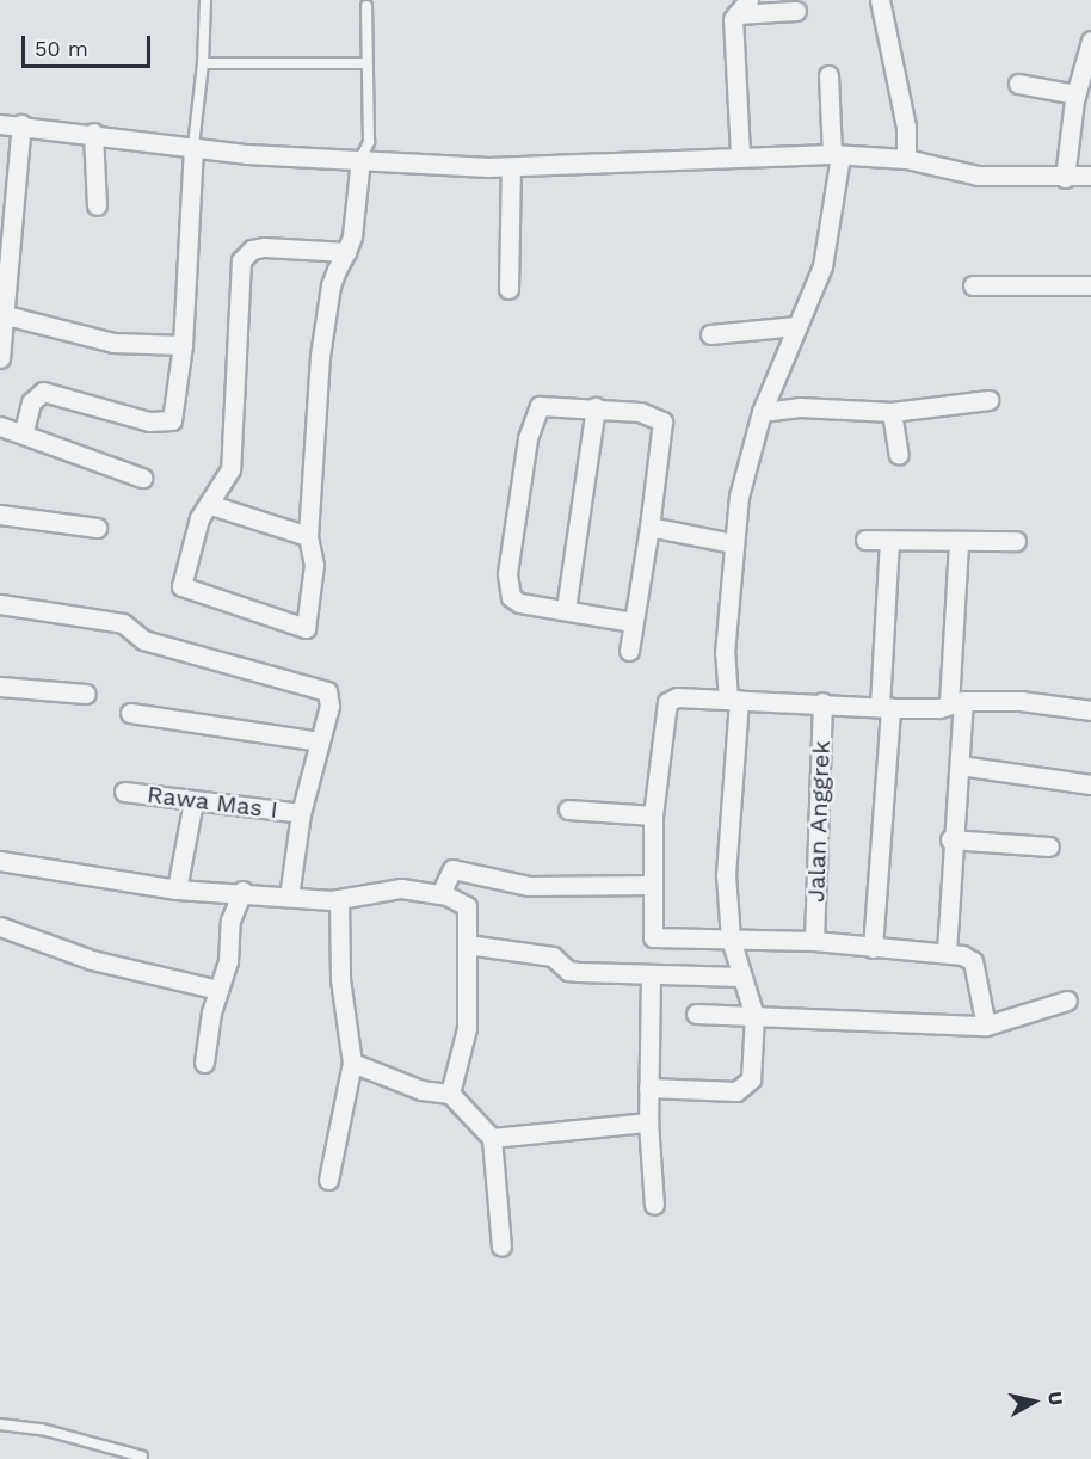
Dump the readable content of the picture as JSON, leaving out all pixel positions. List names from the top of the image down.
{
  "streets": {
    "street": ["Rawa Mas I", "Jalan Anggrek"]
  },
  "scale_bar": "50 m",
  "north": "right"
}
